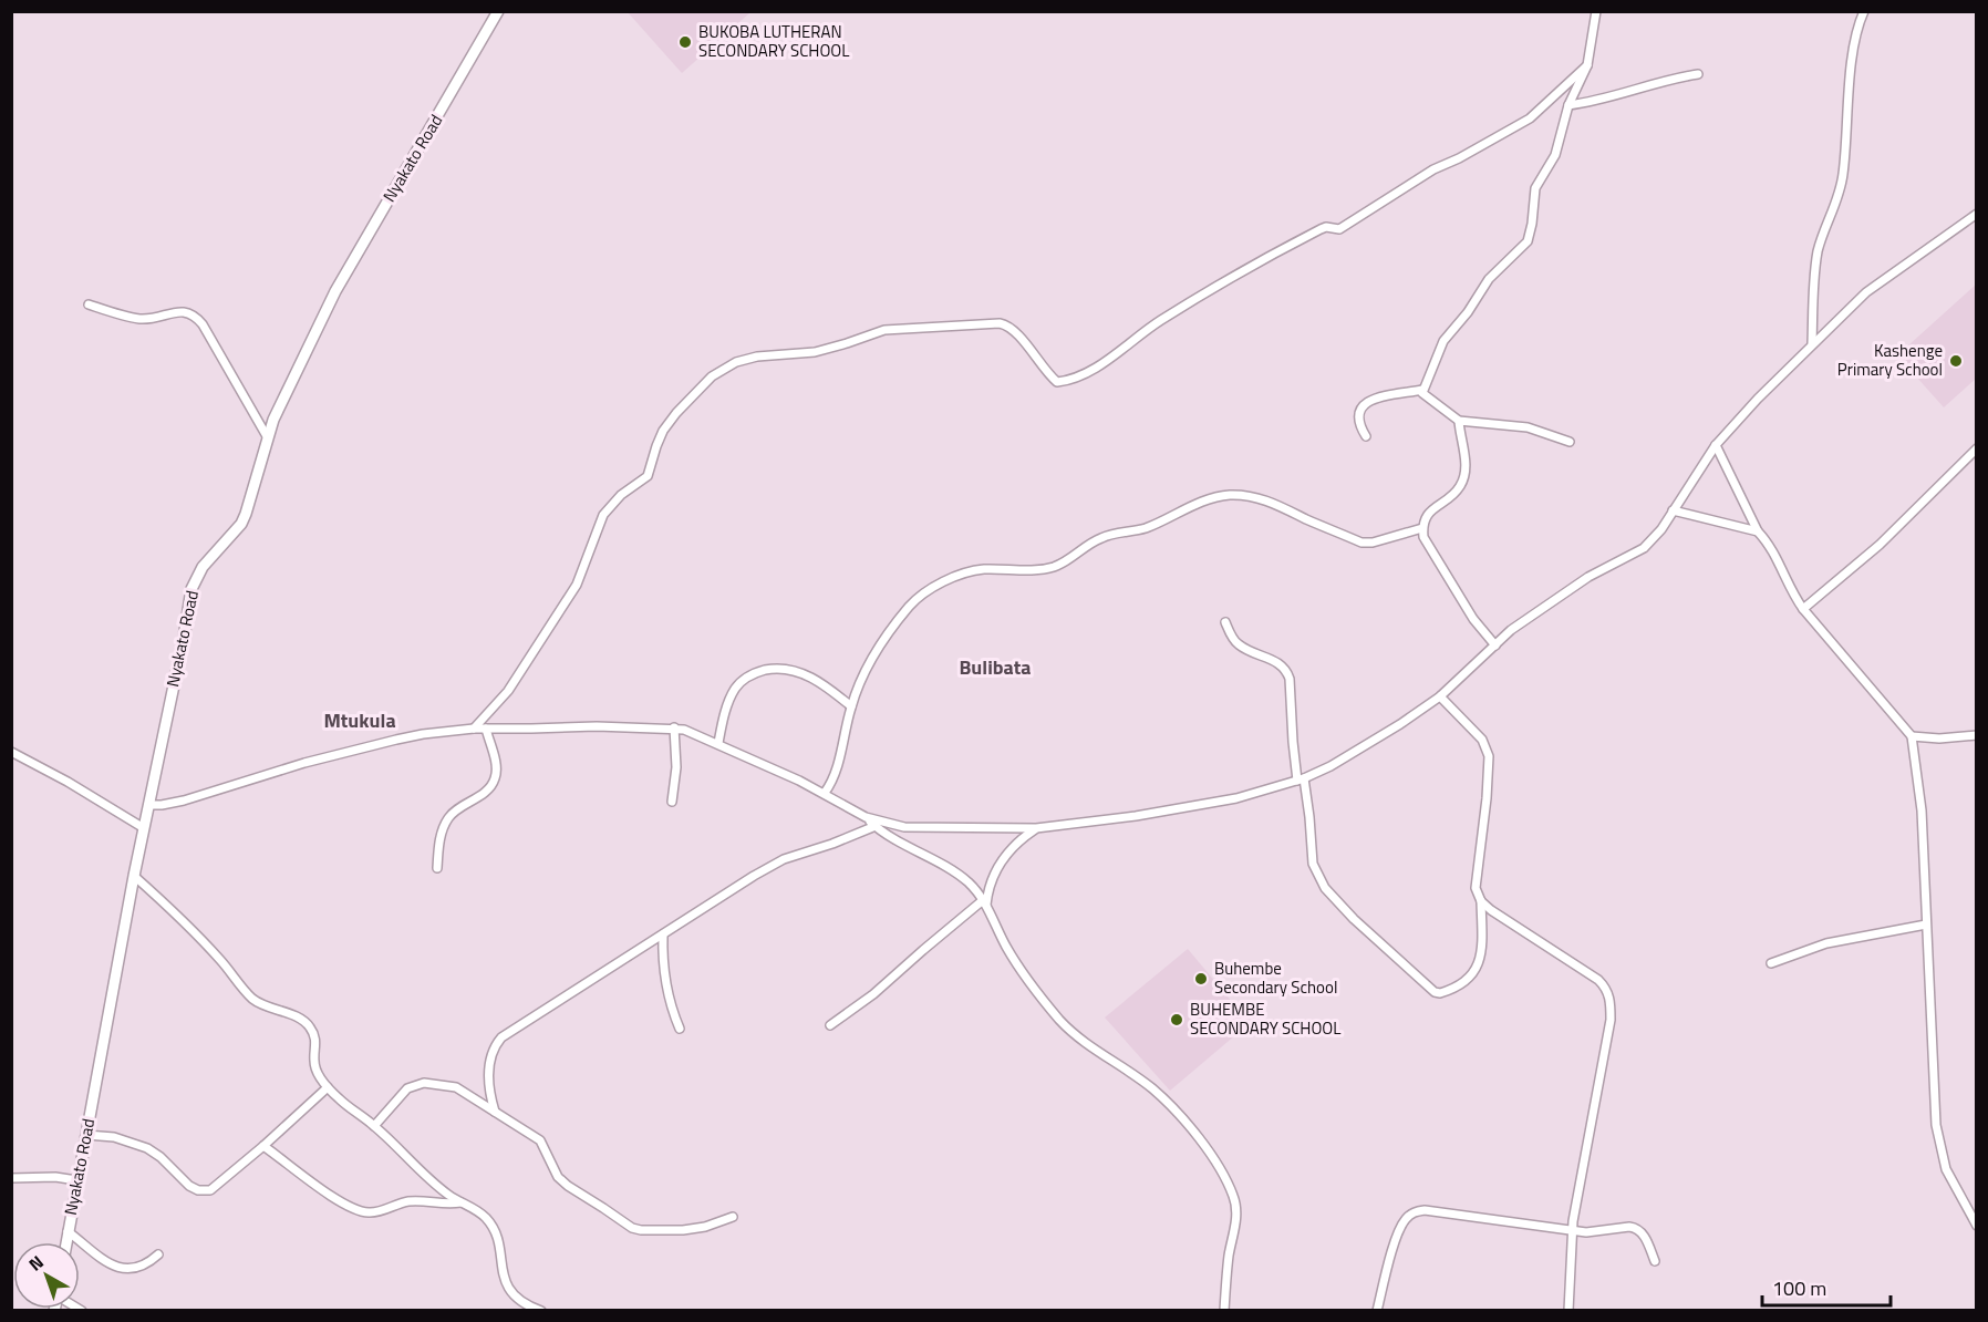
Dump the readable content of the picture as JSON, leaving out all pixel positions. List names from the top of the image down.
{
  "streets": {
    "street": ["Nyakato Road"]
  },
  "districts": ["Bulibata", "Mtukula"],
  "places": [
    "BUKOBA LUTHERAN SECONDARY SCHOOL",
    "Kashenge Primary School",
    "Buhembe Secondary School",
    "BUHEMBE SECONDARY SCHOOL"
  ],
  "scale_bar": "100 m",
  "north": "top left"
}
